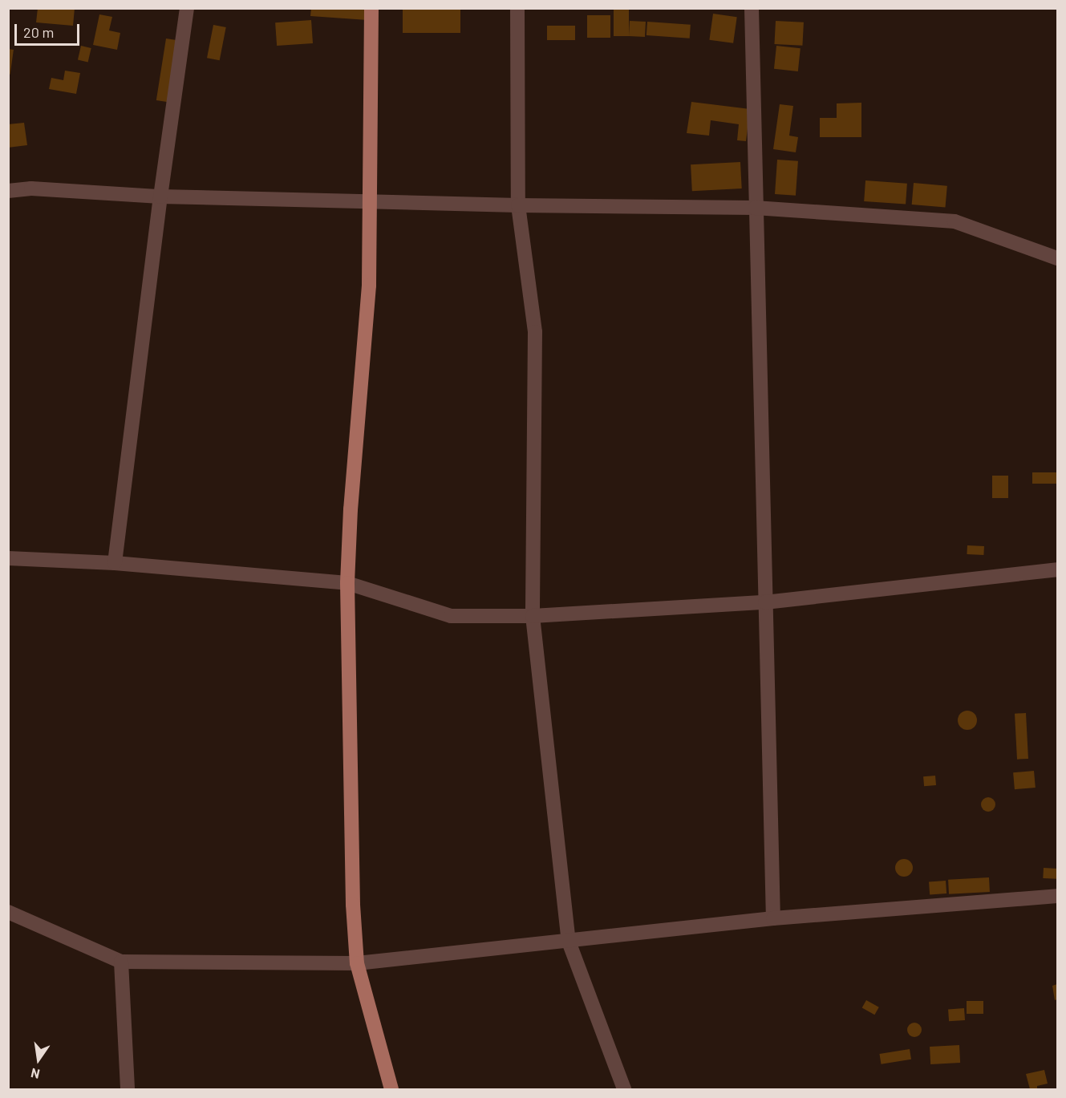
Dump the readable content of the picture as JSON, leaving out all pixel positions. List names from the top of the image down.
{
  "scale_bar": "20 m",
  "north": "bottom"
}
